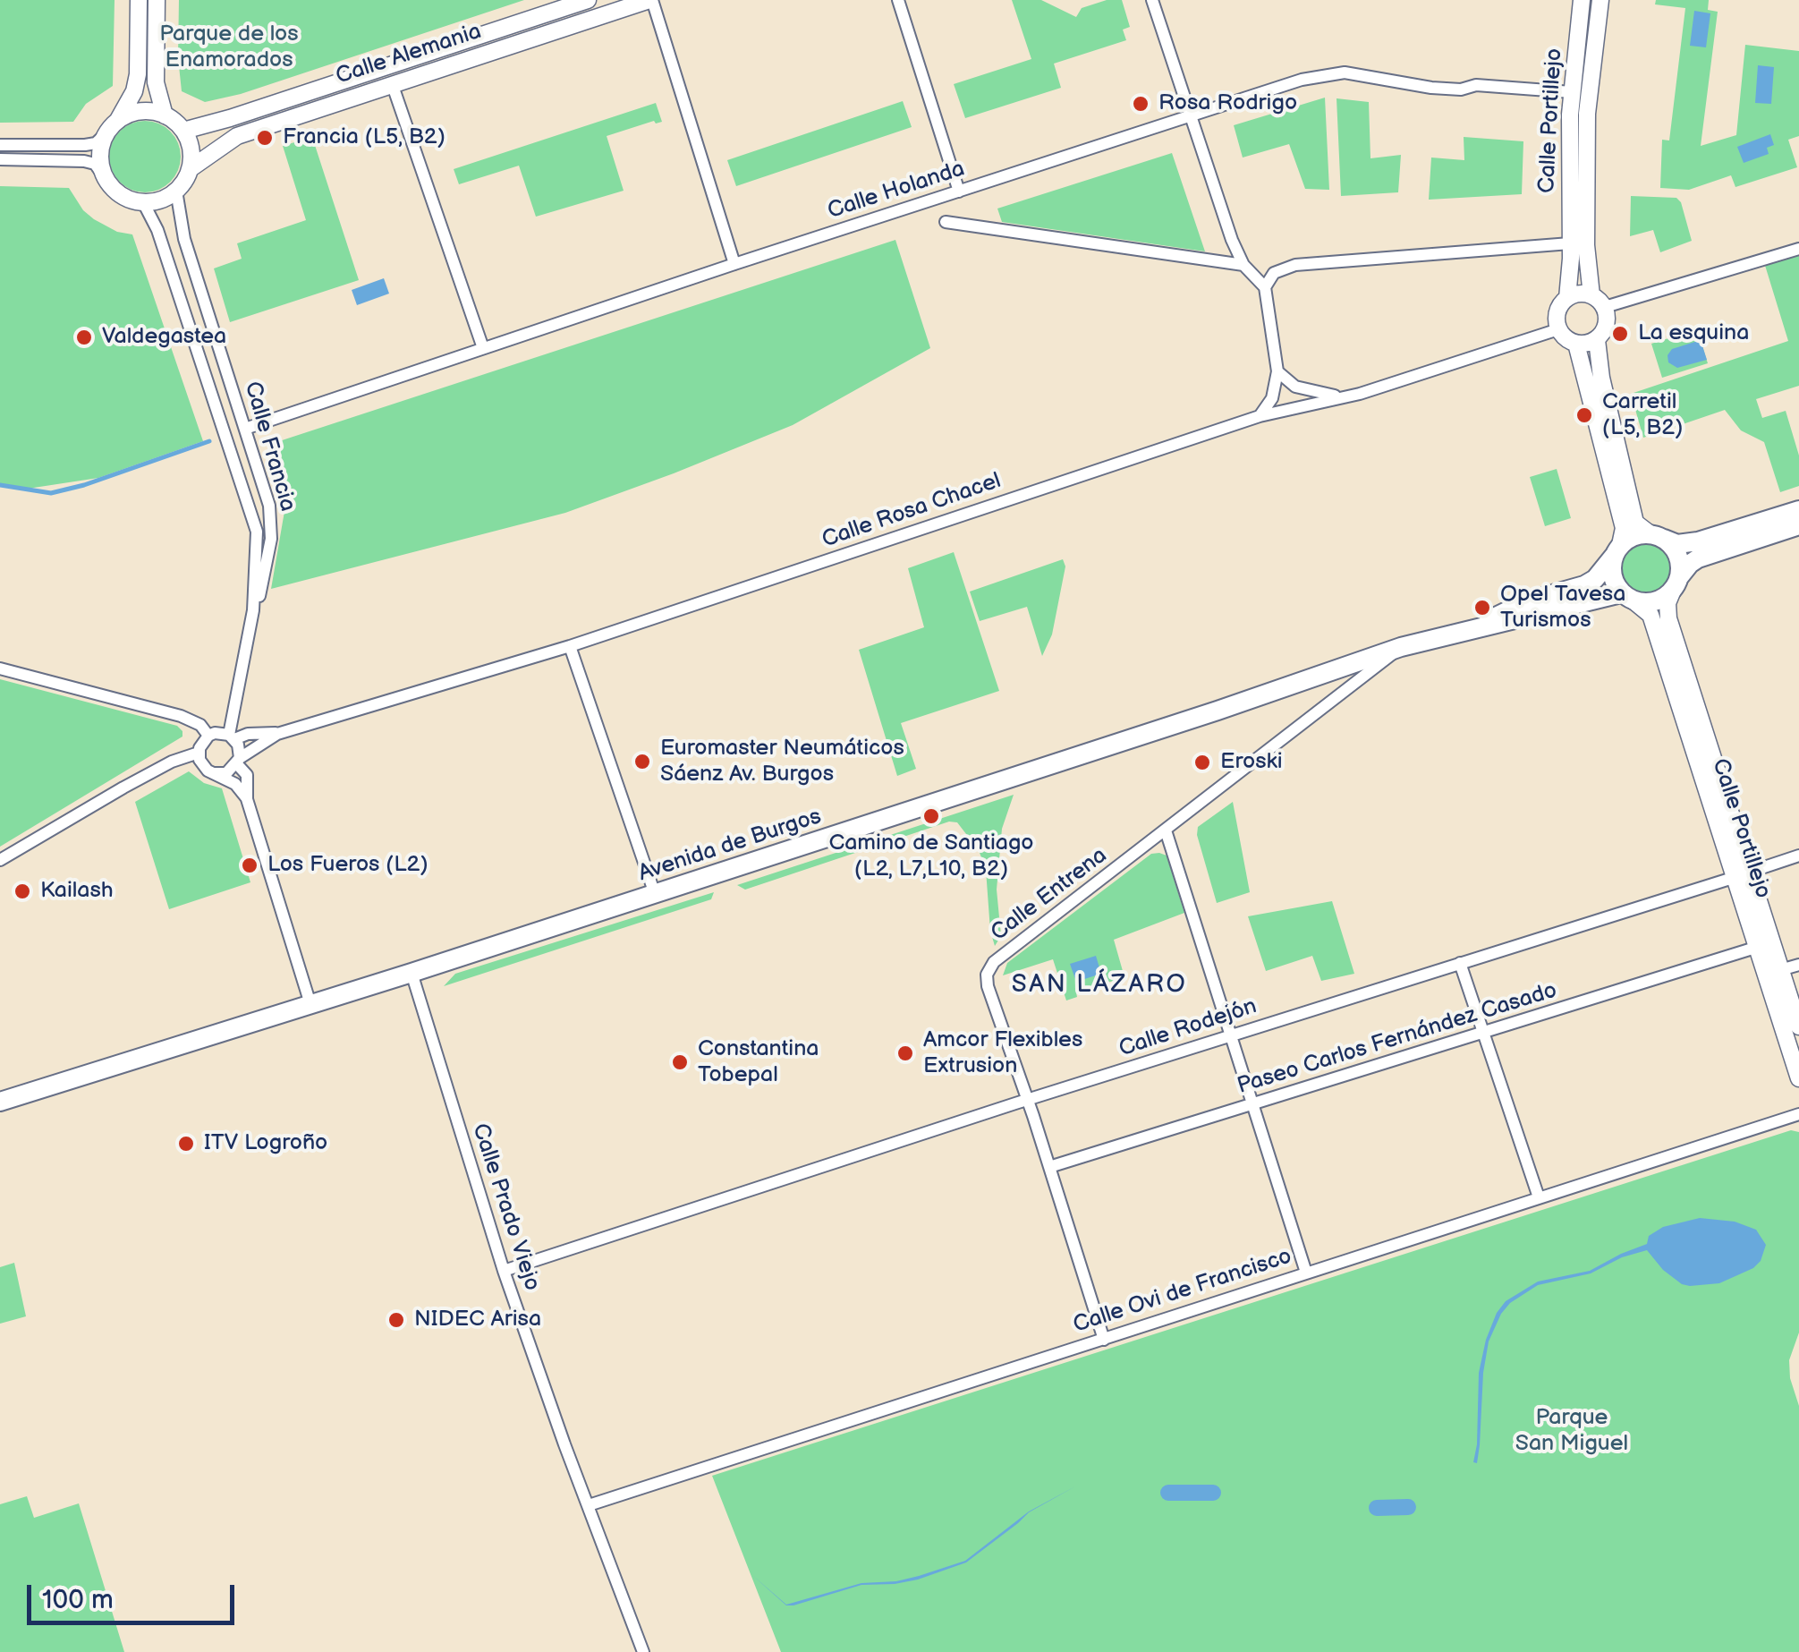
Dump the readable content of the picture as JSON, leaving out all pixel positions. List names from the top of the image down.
{
  "streets": {
    "main road": ["Calle Alemania", "Calle Portillejo", "Avenida de Burgos"],
    "street": [
      "Calle Holanda",
      "Calle Francia",
      "Calle Rosa Chacel",
      "Calle Entrena",
      "Calle Rodejón",
      "Paseo Carlos Fernández Casado",
      "Calle Prado Viejo",
      "Calle Ovi de Francisco"
    ]
  },
  "crossings": [
    ["Calle Alemania", "Calle Francia"],
    ["Calle Portillejo", "Calle Holanda"],
    ["Calle Portillejo", "Calle Rosa Chacel"],
    ["Calle Portillejo", "Avenida de Burgos"],
    ["Calle Portillejo", "Calle Rodejón"],
    ["Calle Portillejo", "Paseo Carlos Fernández Casado"],
    ["Calle Holanda", "Calle Francia"],
    ["Calle Francia", "Calle Rosa Chacel"],
    ["Avenida de Burgos", "Calle Entrena"],
    ["Avenida de Burgos", "Calle Prado Viejo"],
    ["Calle Entrena", "Calle Rodejón"],
    ["Calle Entrena", "Paseo Carlos Fernández Casado"],
    ["Calle Entrena", "Calle Ovi de Francisco"],
    ["Calle Rodejón", "Calle Prado Viejo"],
    ["Calle Prado Viejo", "Calle Ovi de Francisco"]
  ],
  "districts": ["SAN LÁZARO"],
  "parks": ["Parque de los Enamorados", "Parque San Miguel"],
  "places": [
    "Rosa Rodrigo",
    "Francia (L5, B2)",
    "La esquina",
    "Valdegastea",
    "Carretil (L5, B2)",
    "Opel Tavesa Turismos",
    "Euromaster Neumáticos Sáenz Av. Burgos",
    "Eroski",
    "Camino de Santiago (L2, L7,L10, B2)",
    "Los Fueros (L2)",
    "Kailash",
    "Amcor Flexibles Extrusion",
    "Constantina Tobepal",
    "ITV Logroño",
    "NIDEC Arisa"
  ],
  "scale_bar": "100 m"
}
